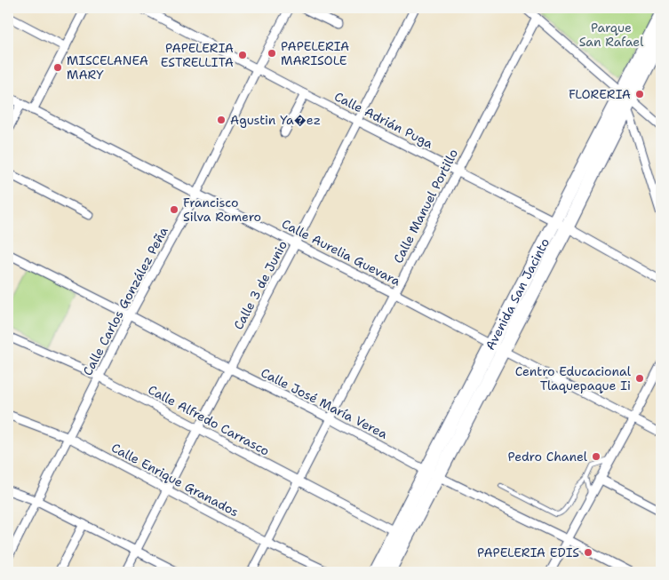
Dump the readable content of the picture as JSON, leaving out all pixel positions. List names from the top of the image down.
{
  "streets": {
    "main road": ["Avenida San Jacinto"],
    "street": [
      "Calle Adrián Puga",
      "Calle Manuel Portillo",
      "Calle Aurelia Guevara",
      "Calle 3 de Junio",
      "Calle Carlos González Peña",
      "Calle José María Verea",
      "Calle Alfredo Carrasco",
      "Calle Enrique Granados"
    ]
  },
  "crossings": [
    ["Calle Adrián Puga", "Calle Manuel Portillo"],
    ["Calle Adrián Puga", "Calle 3 de Junio"],
    ["Calle Adrián Puga", "Avenida San Jacinto"],
    ["Calle Adrián Puga", "Calle Carlos González Peña"],
    ["Calle Manuel Portillo", "Calle Aurelia Guevara"],
    ["Calle Manuel Portillo", "Calle José María Verea"],
    ["Calle Manuel Portillo", "Calle Alfredo Carrasco"],
    ["Calle Manuel Portillo", "Calle Enrique Granados"],
    ["Calle Aurelia Guevara", "Calle 3 de Junio"],
    ["Calle Aurelia Guevara", "Avenida San Jacinto"],
    ["Calle Aurelia Guevara", "Calle Carlos González Peña"],
    ["Calle 3 de Junio", "Calle José María Verea"],
    ["Calle 3 de Junio", "Calle Alfredo Carrasco"],
    ["Calle 3 de Junio", "Calle Enrique Granados"],
    ["Avenida San Jacinto", "Calle José María Verea"],
    ["Avenida San Jacinto", "Calle Alfredo Carrasco"],
    ["Calle Carlos González Peña", "Calle José María Verea"],
    ["Calle Carlos González Peña", "Calle Alfredo Carrasco"],
    ["Calle Carlos González Peña", "Calle Enrique Granados"]
  ],
  "parks": ["Parque San Rafael"],
  "places": [
    "PAPELERIA MARISOLE",
    "PAPELERIA ESTRELLITA",
    "MISCELANEA MARY",
    "FLORERIA",
    "Agustin Ya�ez",
    "Francisco Silva Romero",
    "Centro Educacional Tlaquepaque Ii",
    "Pedro Chanel",
    "PAPELERIA EDIS"
  ]
}
